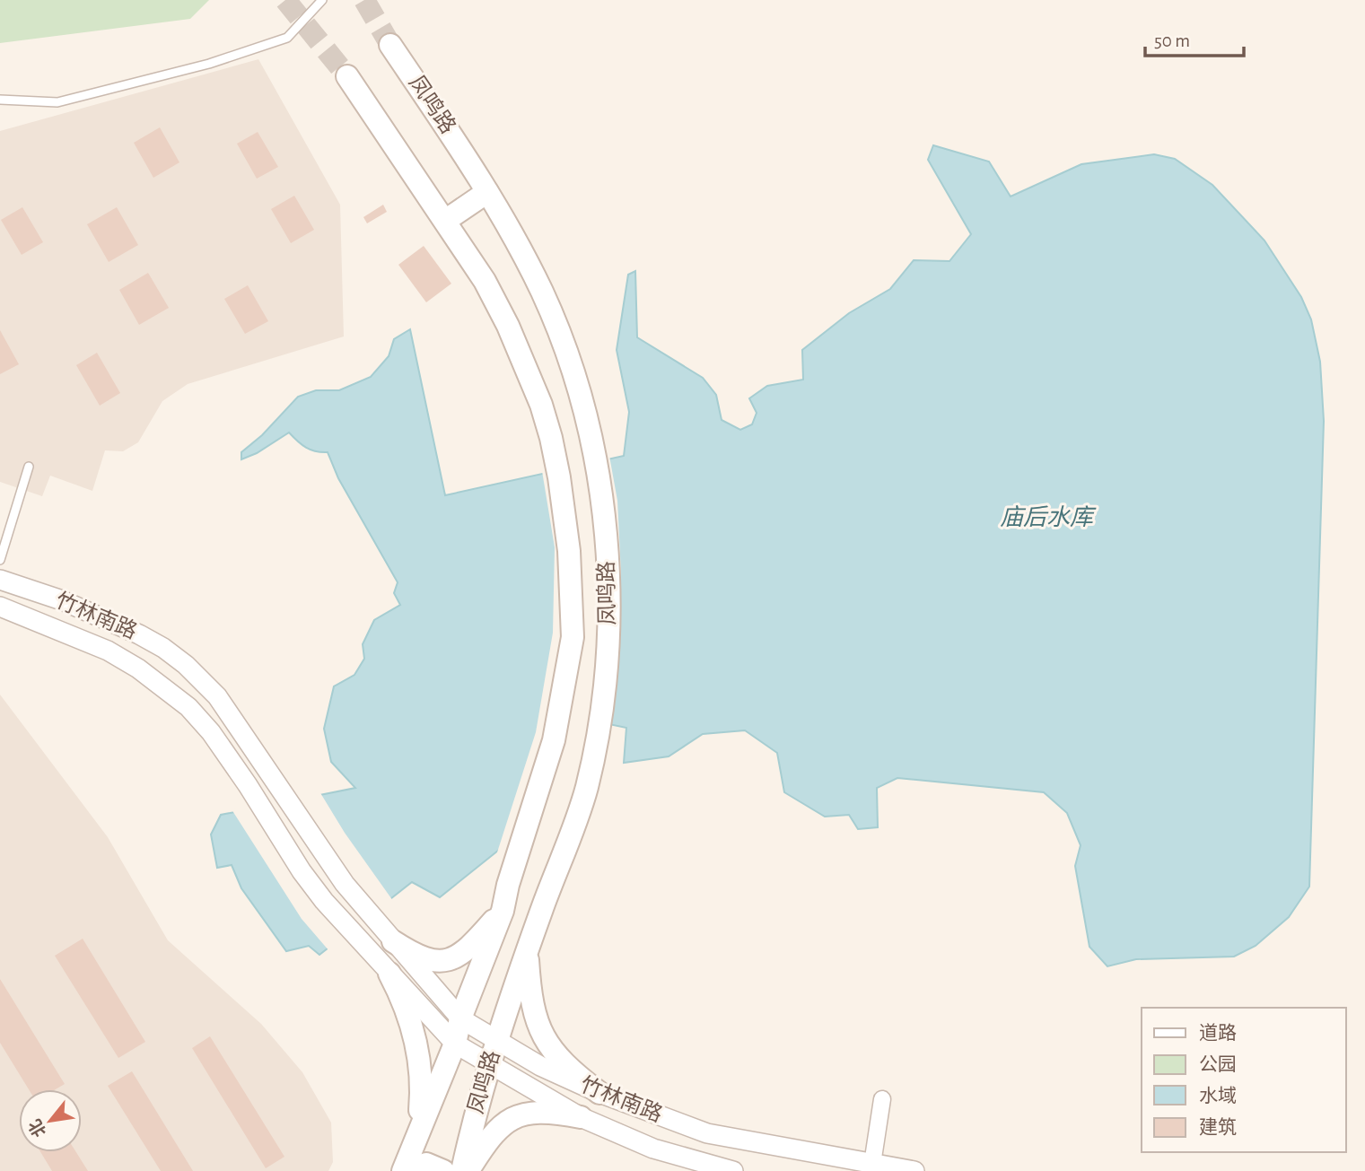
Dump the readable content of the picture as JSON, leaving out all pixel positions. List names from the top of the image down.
{
  "streets": {
    "main road": ["凤鸣路"],
    "street": ["竹林南路"]
  },
  "crossings": [
    ["凤鸣路", "竹林南路"]
  ],
  "water": ["庙后水库"],
  "legend": [
    "道路",
    "公园",
    "水域",
    "建筑"
  ],
  "scale_bar": "50 m",
  "north": "bottom left"
}
